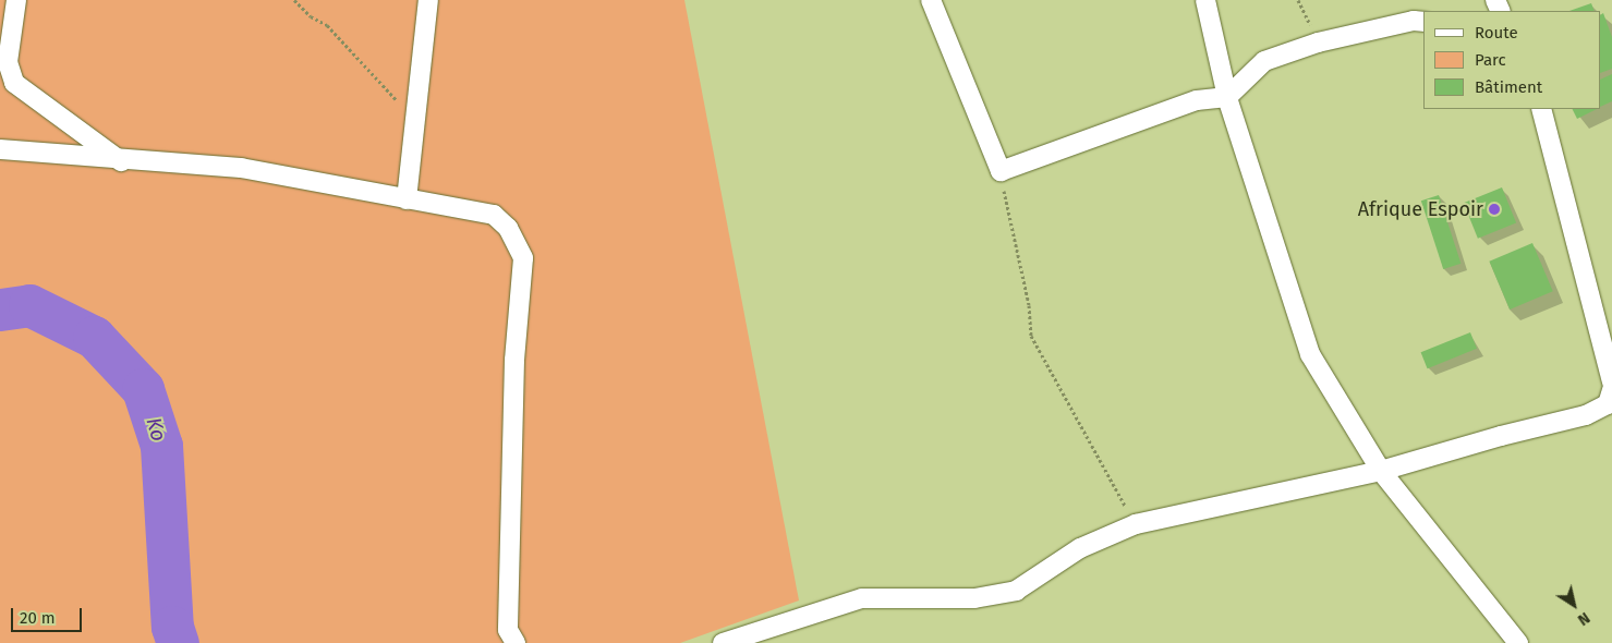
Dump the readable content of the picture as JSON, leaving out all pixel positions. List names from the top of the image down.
{
  "water": ["Ko"],
  "places": ["Afrique Espoir"],
  "legend": ["Route", "Parc", "Bâtiment"],
  "scale_bar": "20 m",
  "north": "bottom right"
}
